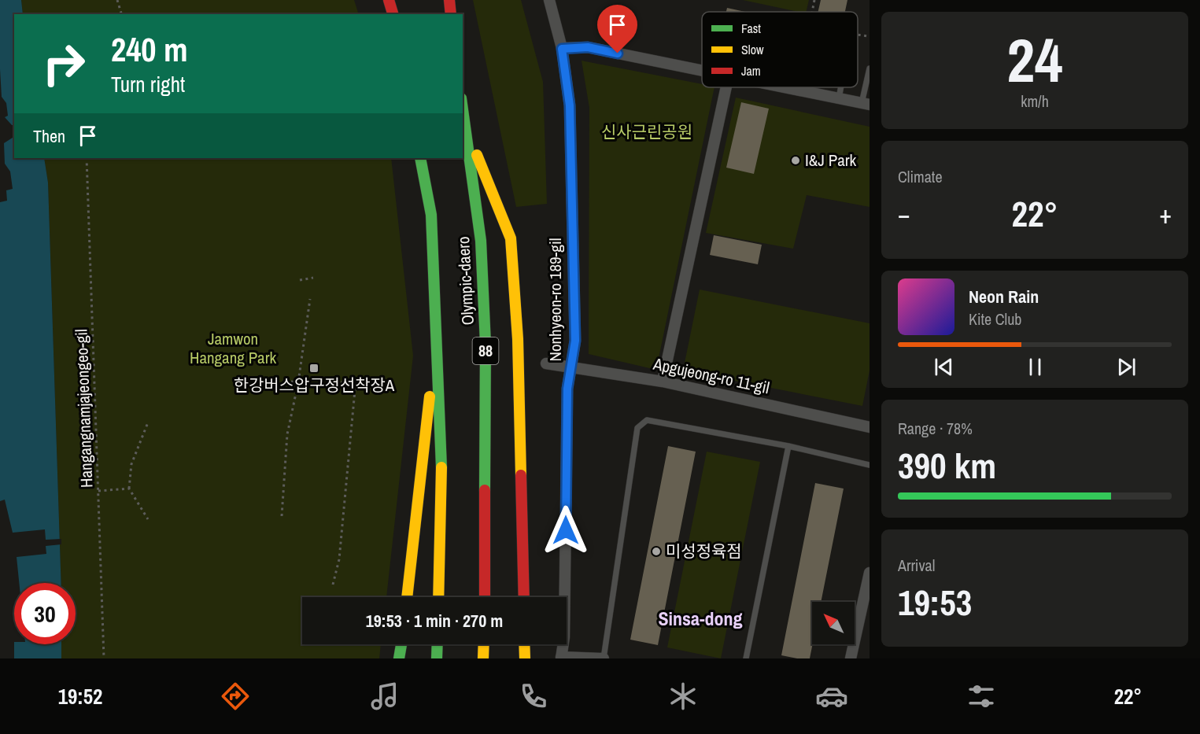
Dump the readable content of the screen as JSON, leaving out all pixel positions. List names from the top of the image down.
{
  "streets": {
    "highway": ["Olympic-daero", "88"],
    "street": ["Nonhyeon-ro 189-gil", "Apgujeong-ro 11-gil"],
    "path": ["Hangangnamjajeongeo-gil"]
  },
  "crossings": [
    ["Nonhyeon-ro 189-gil", "Apgujeong-ro 11-gil"]
  ],
  "districts": ["Sinsa-dong"],
  "parks": ["신사근린공원", "Jamwon Hangang Park"],
  "places": {
    "other": ["I&J Park", "미성정육점"],
    "transit": ["한강버스압구정선착장A"]
  },
  "legend": ["Fast", "Slow", "Jam"],
  "north": "top left",
  "page": {
    "tile": [
      ["24", "km/h"],
      "Climate",
      ["Range · 78%", "390 km"],
      ["Arrival", "19:53"]
    ],
    "turn": ["240 m", "Turn right"],
    "then": "Then",
    "heat": ["−", "22°", "+"],
    "song": ["Neon Rain", "Kite Club"],
    "limit": "30",
    "trip": "19:53 · 1 min · 270 m",
    "tabs": ["19:52", "22°"]
  }
}
